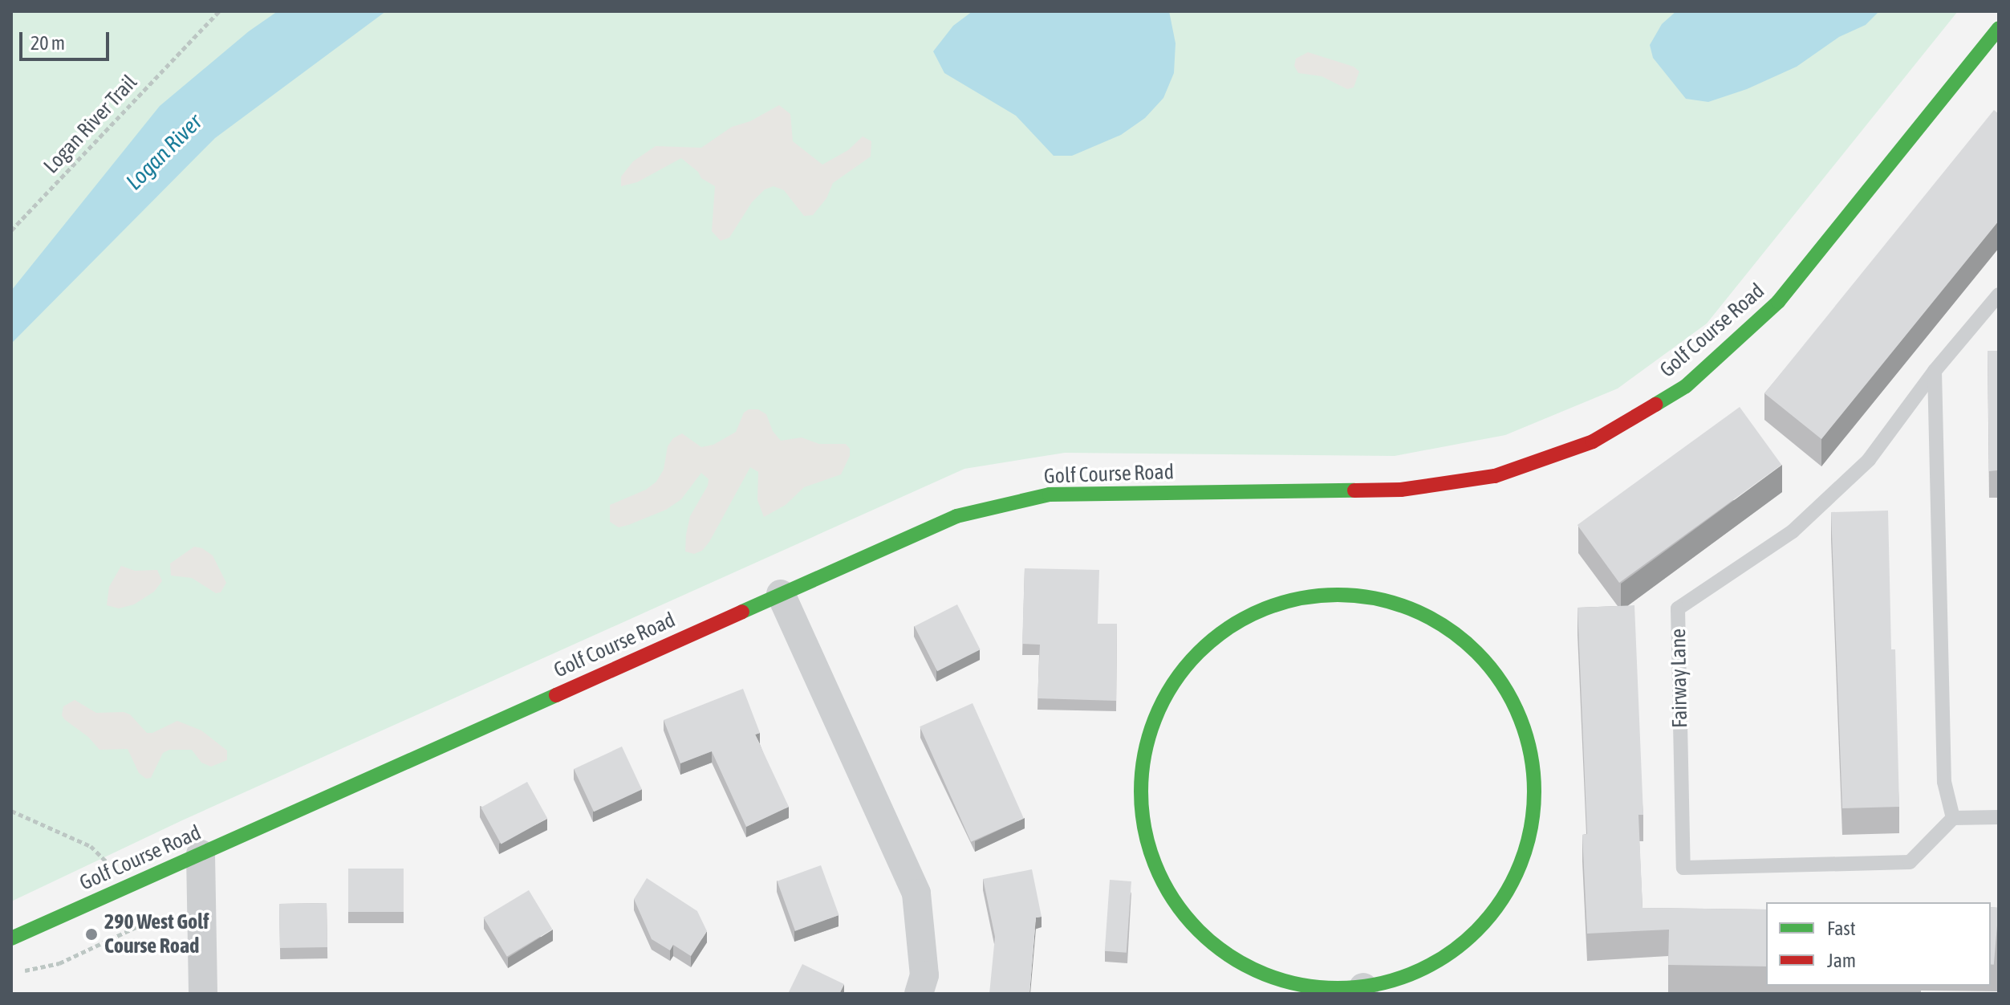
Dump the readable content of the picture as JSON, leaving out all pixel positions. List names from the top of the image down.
{
  "streets": {
    "street": ["Golf Course Road"],
    "lane": ["Fairway Lane"],
    "path": ["Logan River Trail"]
  },
  "water": ["Logan River"],
  "places": ["290 West Golf Course Road"],
  "legend": ["Fast", "Jam"],
  "scale_bar": "20 m"
}
